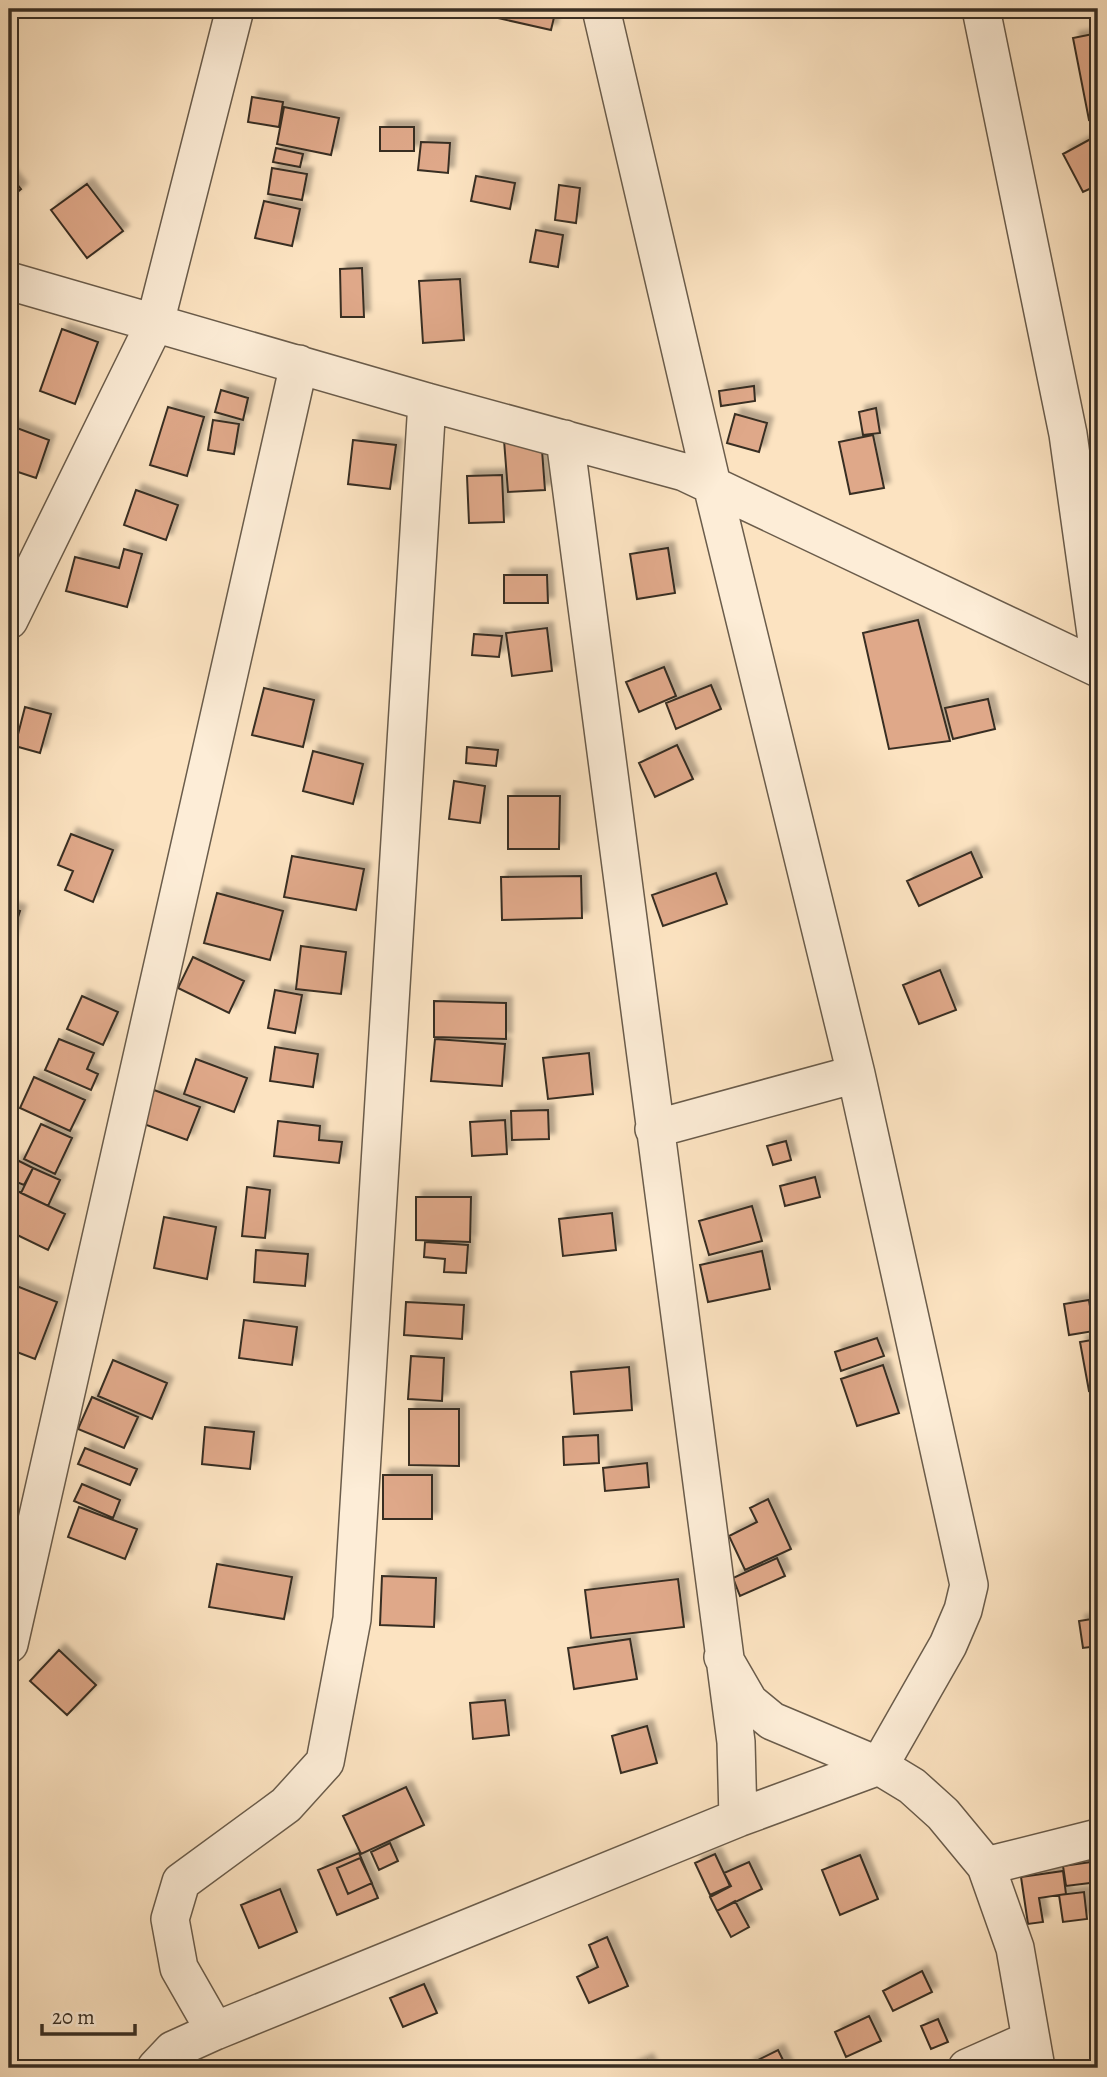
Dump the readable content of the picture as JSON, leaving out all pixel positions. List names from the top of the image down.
{
  "scale_bar": "20 m"
}
